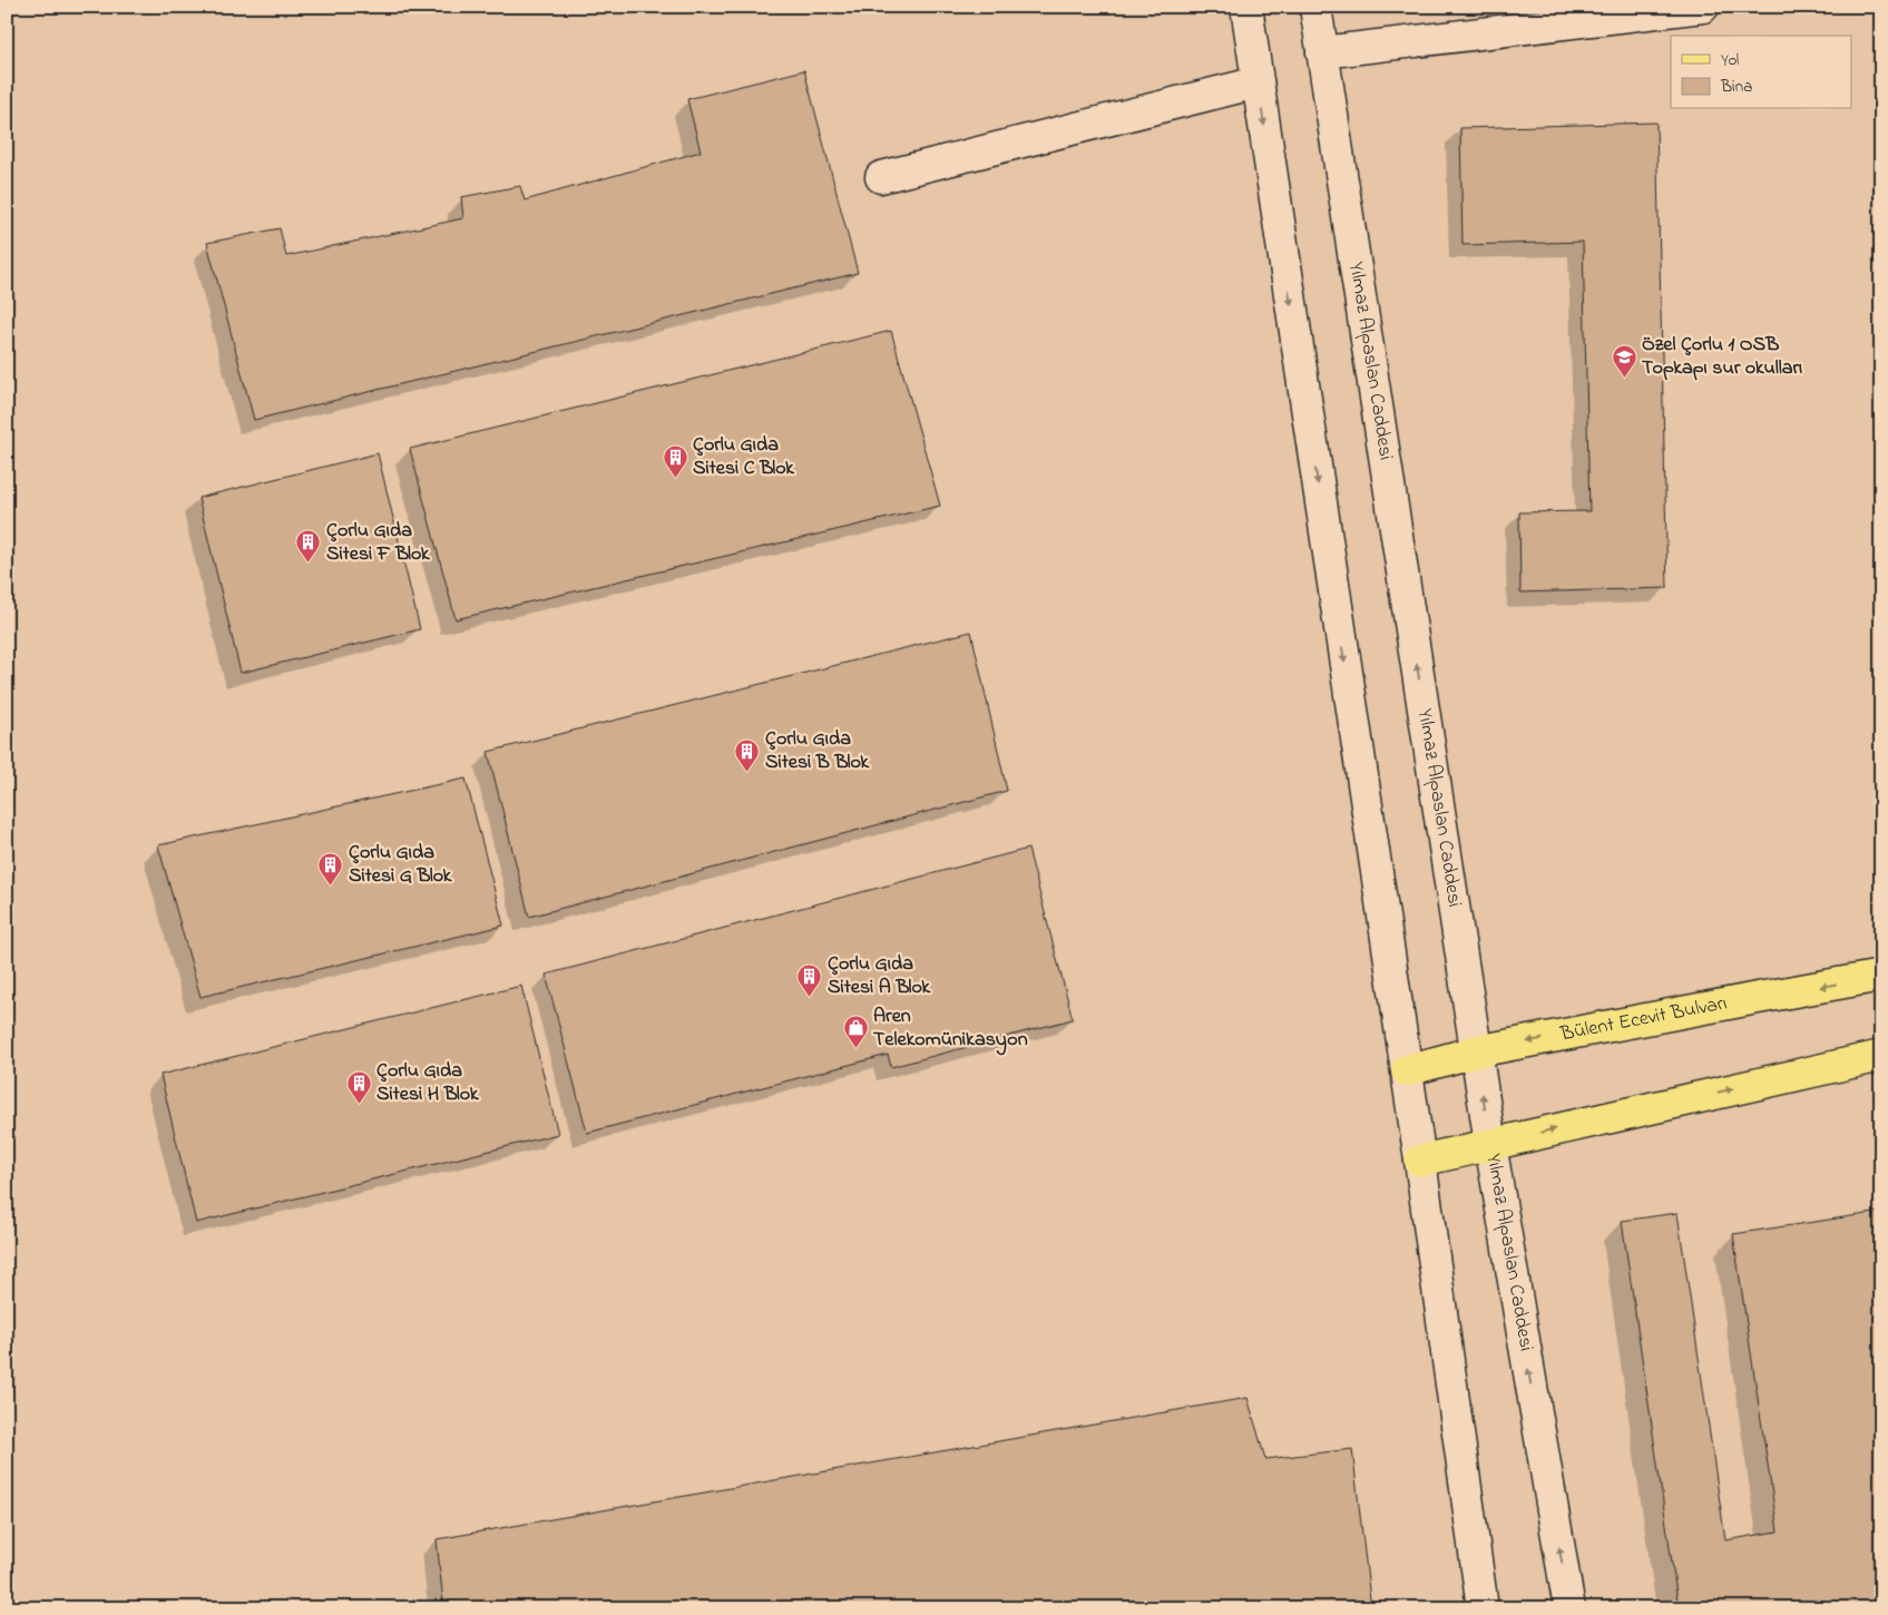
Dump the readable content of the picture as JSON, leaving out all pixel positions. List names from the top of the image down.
{
  "streets": {
    "main road": ["Yılmaz Alpaslan Caddesi", "Bülent Ecevit Bulvarı"]
  },
  "crossings": [
    ["Yılmaz Alpaslan Caddesi", "Bülent Ecevit Bulvarı"]
  ],
  "places": {
    "school or university": ["Özel Çorlu 1 OSB Topkapı sur okulları"],
    "building": [
      "Çorlu Gıda Sitesi C Blok",
      "Çorlu Gıda Sitesi F Blok",
      "Çorlu Gıda Sitesi B Blok",
      "Çorlu Gıda Sitesi G Blok",
      "Çorlu Gıda Sitesi A Blok",
      "Çorlu Gıda Sitesi H Blok"
    ],
    "shop": ["Aren Telekomünikasyon"]
  },
  "legend": ["Yol", "Bina"]
}
